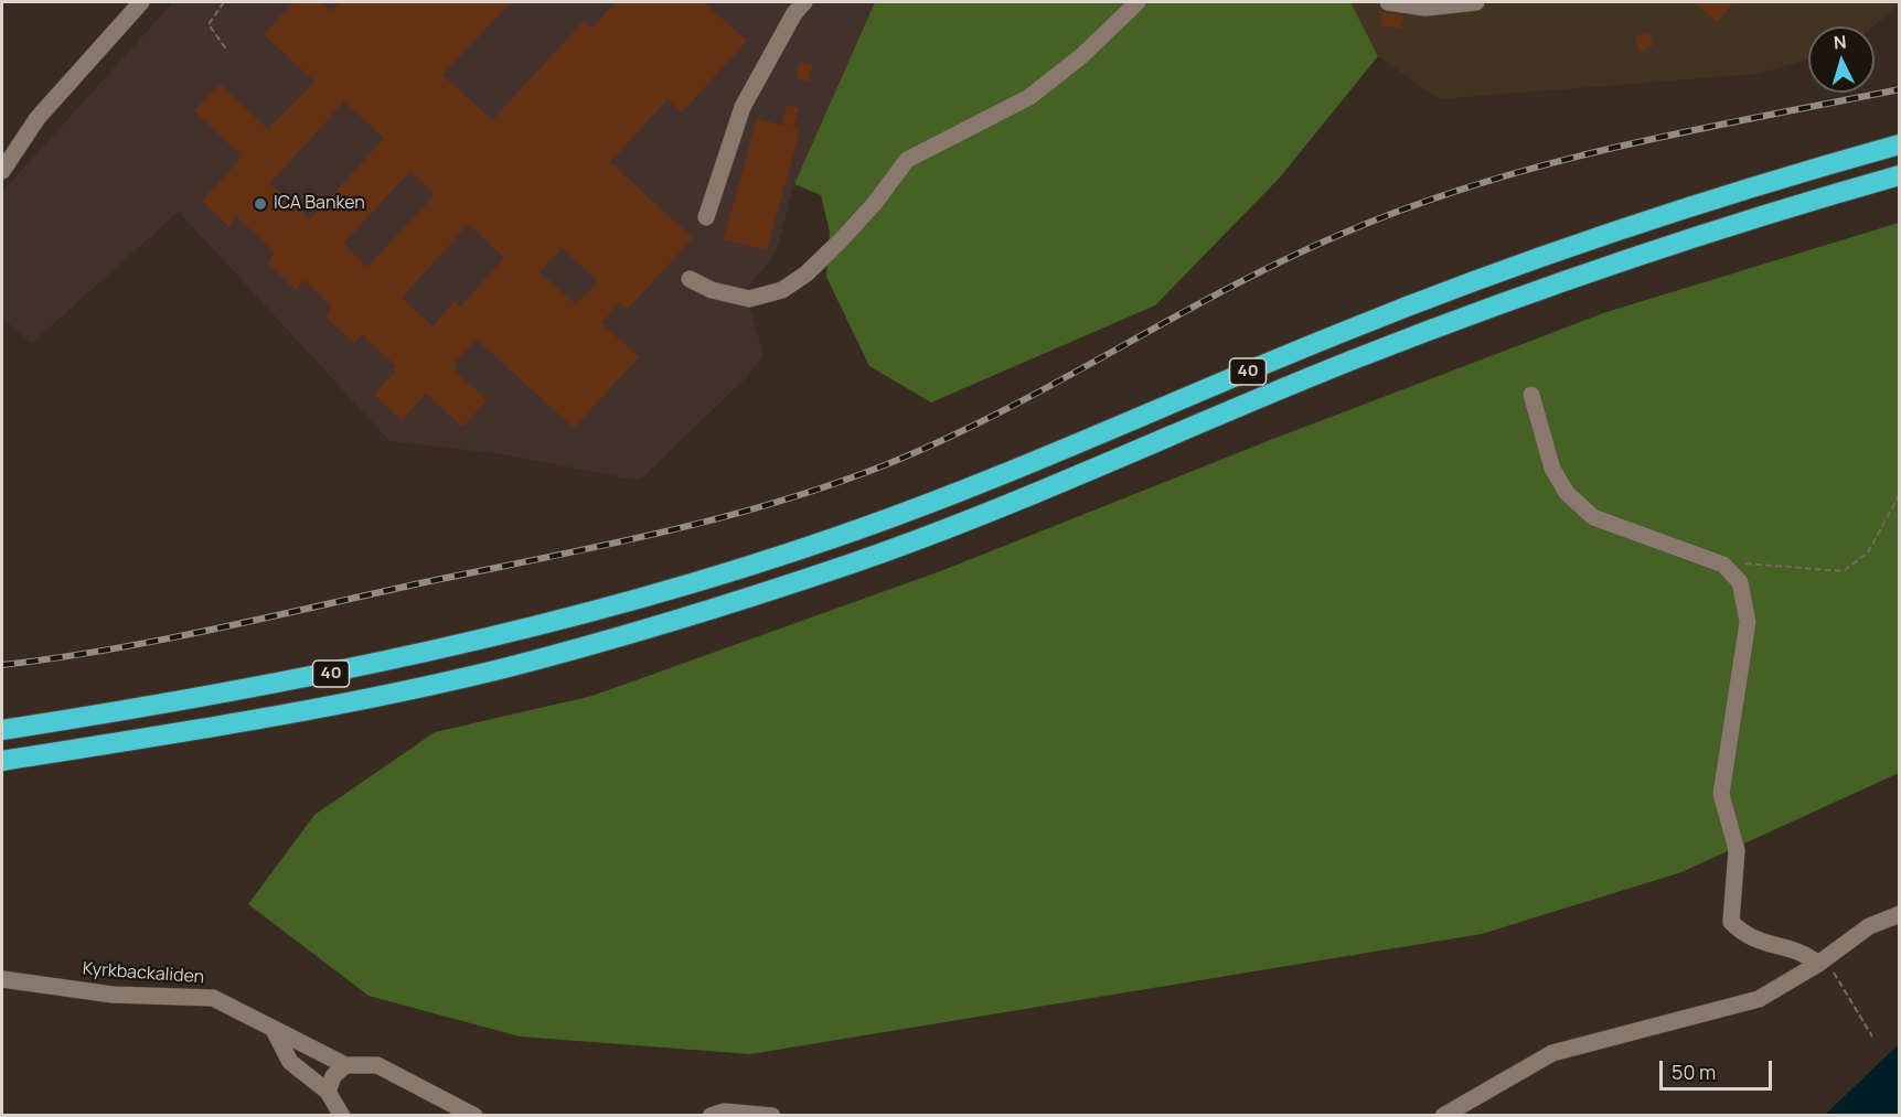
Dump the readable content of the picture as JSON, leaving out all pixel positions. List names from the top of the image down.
{
  "streets": {
    "highway": ["40"],
    "street": ["Kyrkbackaliden"]
  },
  "places": ["ICA Banken"],
  "scale_bar": "50 m",
  "north": "top"
}
